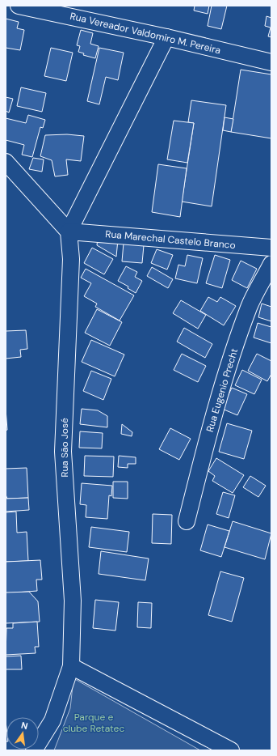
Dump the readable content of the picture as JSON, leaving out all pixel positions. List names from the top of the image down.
{
  "streets": {
    "street": [
      "Rua Vereador Valdomiro M. Pereira",
      "Rua Marechal Castelo Branco",
      "Rua Eugenio Precht",
      "Rua São José"
    ]
  },
  "crossings": [
    ["Rua Marechal Castelo Branco", "Rua São José"]
  ],
  "parks": ["Parque e clube Retatec"],
  "north": "top"
}
